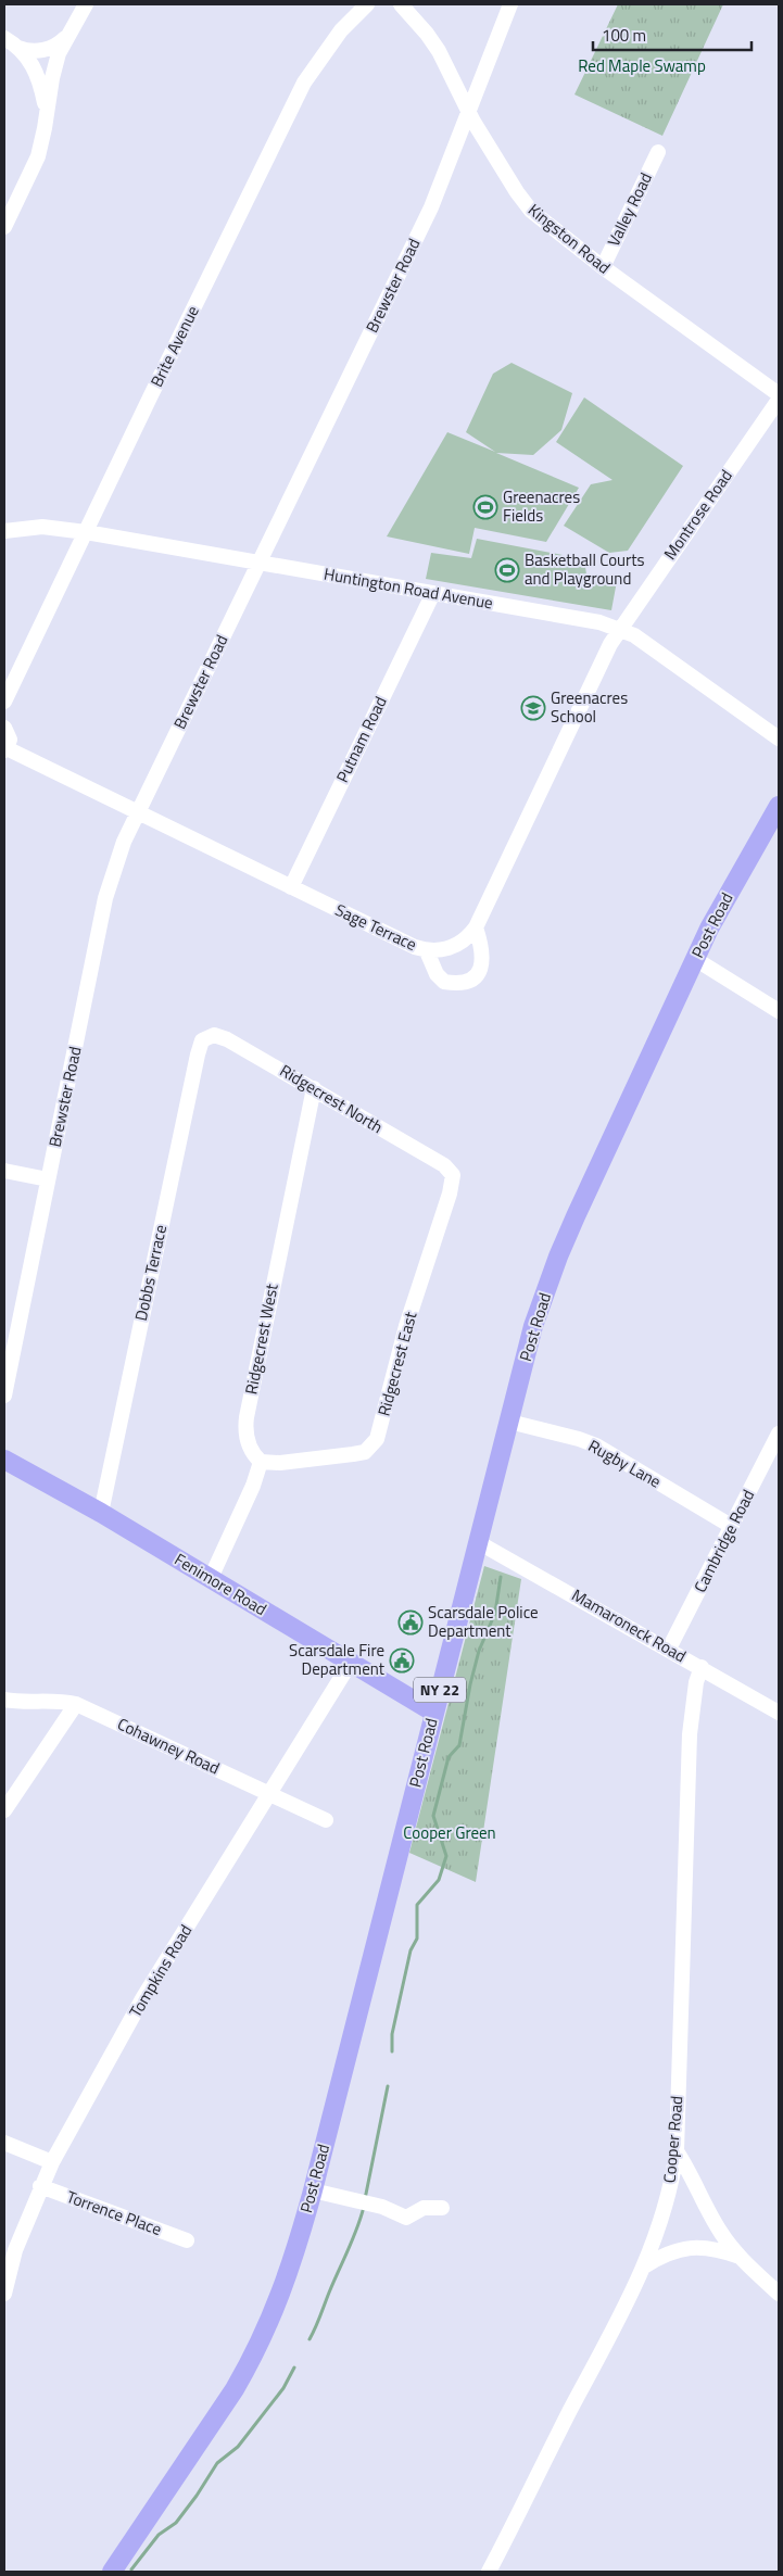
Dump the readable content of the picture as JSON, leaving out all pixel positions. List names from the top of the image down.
{
  "streets": {
    "main road": ["Post Road", "Fenimore Road", "NY 22"],
    "street": [
      "Valley Road",
      "Kingston Road",
      "Brewster Road",
      "Brite Avenue",
      "Montrose Road",
      "Huntington Road Avenue",
      "Putnam Road",
      "Sage Terrace",
      "Ridgecrest North",
      "Dobbs Terrace",
      "Ridgecrest West",
      "Ridgecrest East",
      "Rugby Lane",
      "Cambridge Road",
      "Mamaroneck Road",
      "Cohawney Road",
      "Tompkins Road",
      "Cooper Road",
      "Torrence Place"
    ]
  },
  "crossings": [
    ["Valley Road", "Kingston Road"],
    ["Kingston Road", "Brewster Road"],
    ["Brewster Road", "Huntington Road Avenue"],
    ["Brewster Road", "Sage Terrace"],
    ["Brite Avenue", "Huntington Road Avenue"],
    ["Montrose Road", "Huntington Road Avenue"],
    ["Montrose Road", "Sage Terrace"],
    ["Huntington Road Avenue", "Putnam Road"],
    ["Huntington Road Avenue", "Sage Terrace"],
    ["Putnam Road", "Sage Terrace"],
    ["Post Road", "Rugby Lane"],
    ["Post Road", "Fenimore Road"],
    ["Post Road", "Mamaroneck Road"],
    ["Ridgecrest North", "Dobbs Terrace"],
    ["Ridgecrest North", "Ridgecrest West"],
    ["Ridgecrest North", "Ridgecrest East"],
    ["Dobbs Terrace", "Fenimore Road"],
    ["Ridgecrest West", "Ridgecrest East"],
    ["Rugby Lane", "Cambridge Road"],
    ["Cambridge Road", "Mamaroneck Road"],
    ["Fenimore Road", "Tompkins Road"],
    ["Mamaroneck Road", "Cooper Road"],
    ["Cohawney Road", "Tompkins Road"],
    ["Tompkins Road", "Torrence Place"]
  ],
  "parks": ["Red Maple Swamp", "Cooper Green"],
  "places": {
    "sports": ["Greenacres Fields", "Basketball Courts and Playground"],
    "school or university": ["Greenacres School"],
    "public building": ["Scarsdale Police Department", "Scarsdale Fire Department"]
  },
  "scale_bar": "100 m"
}
